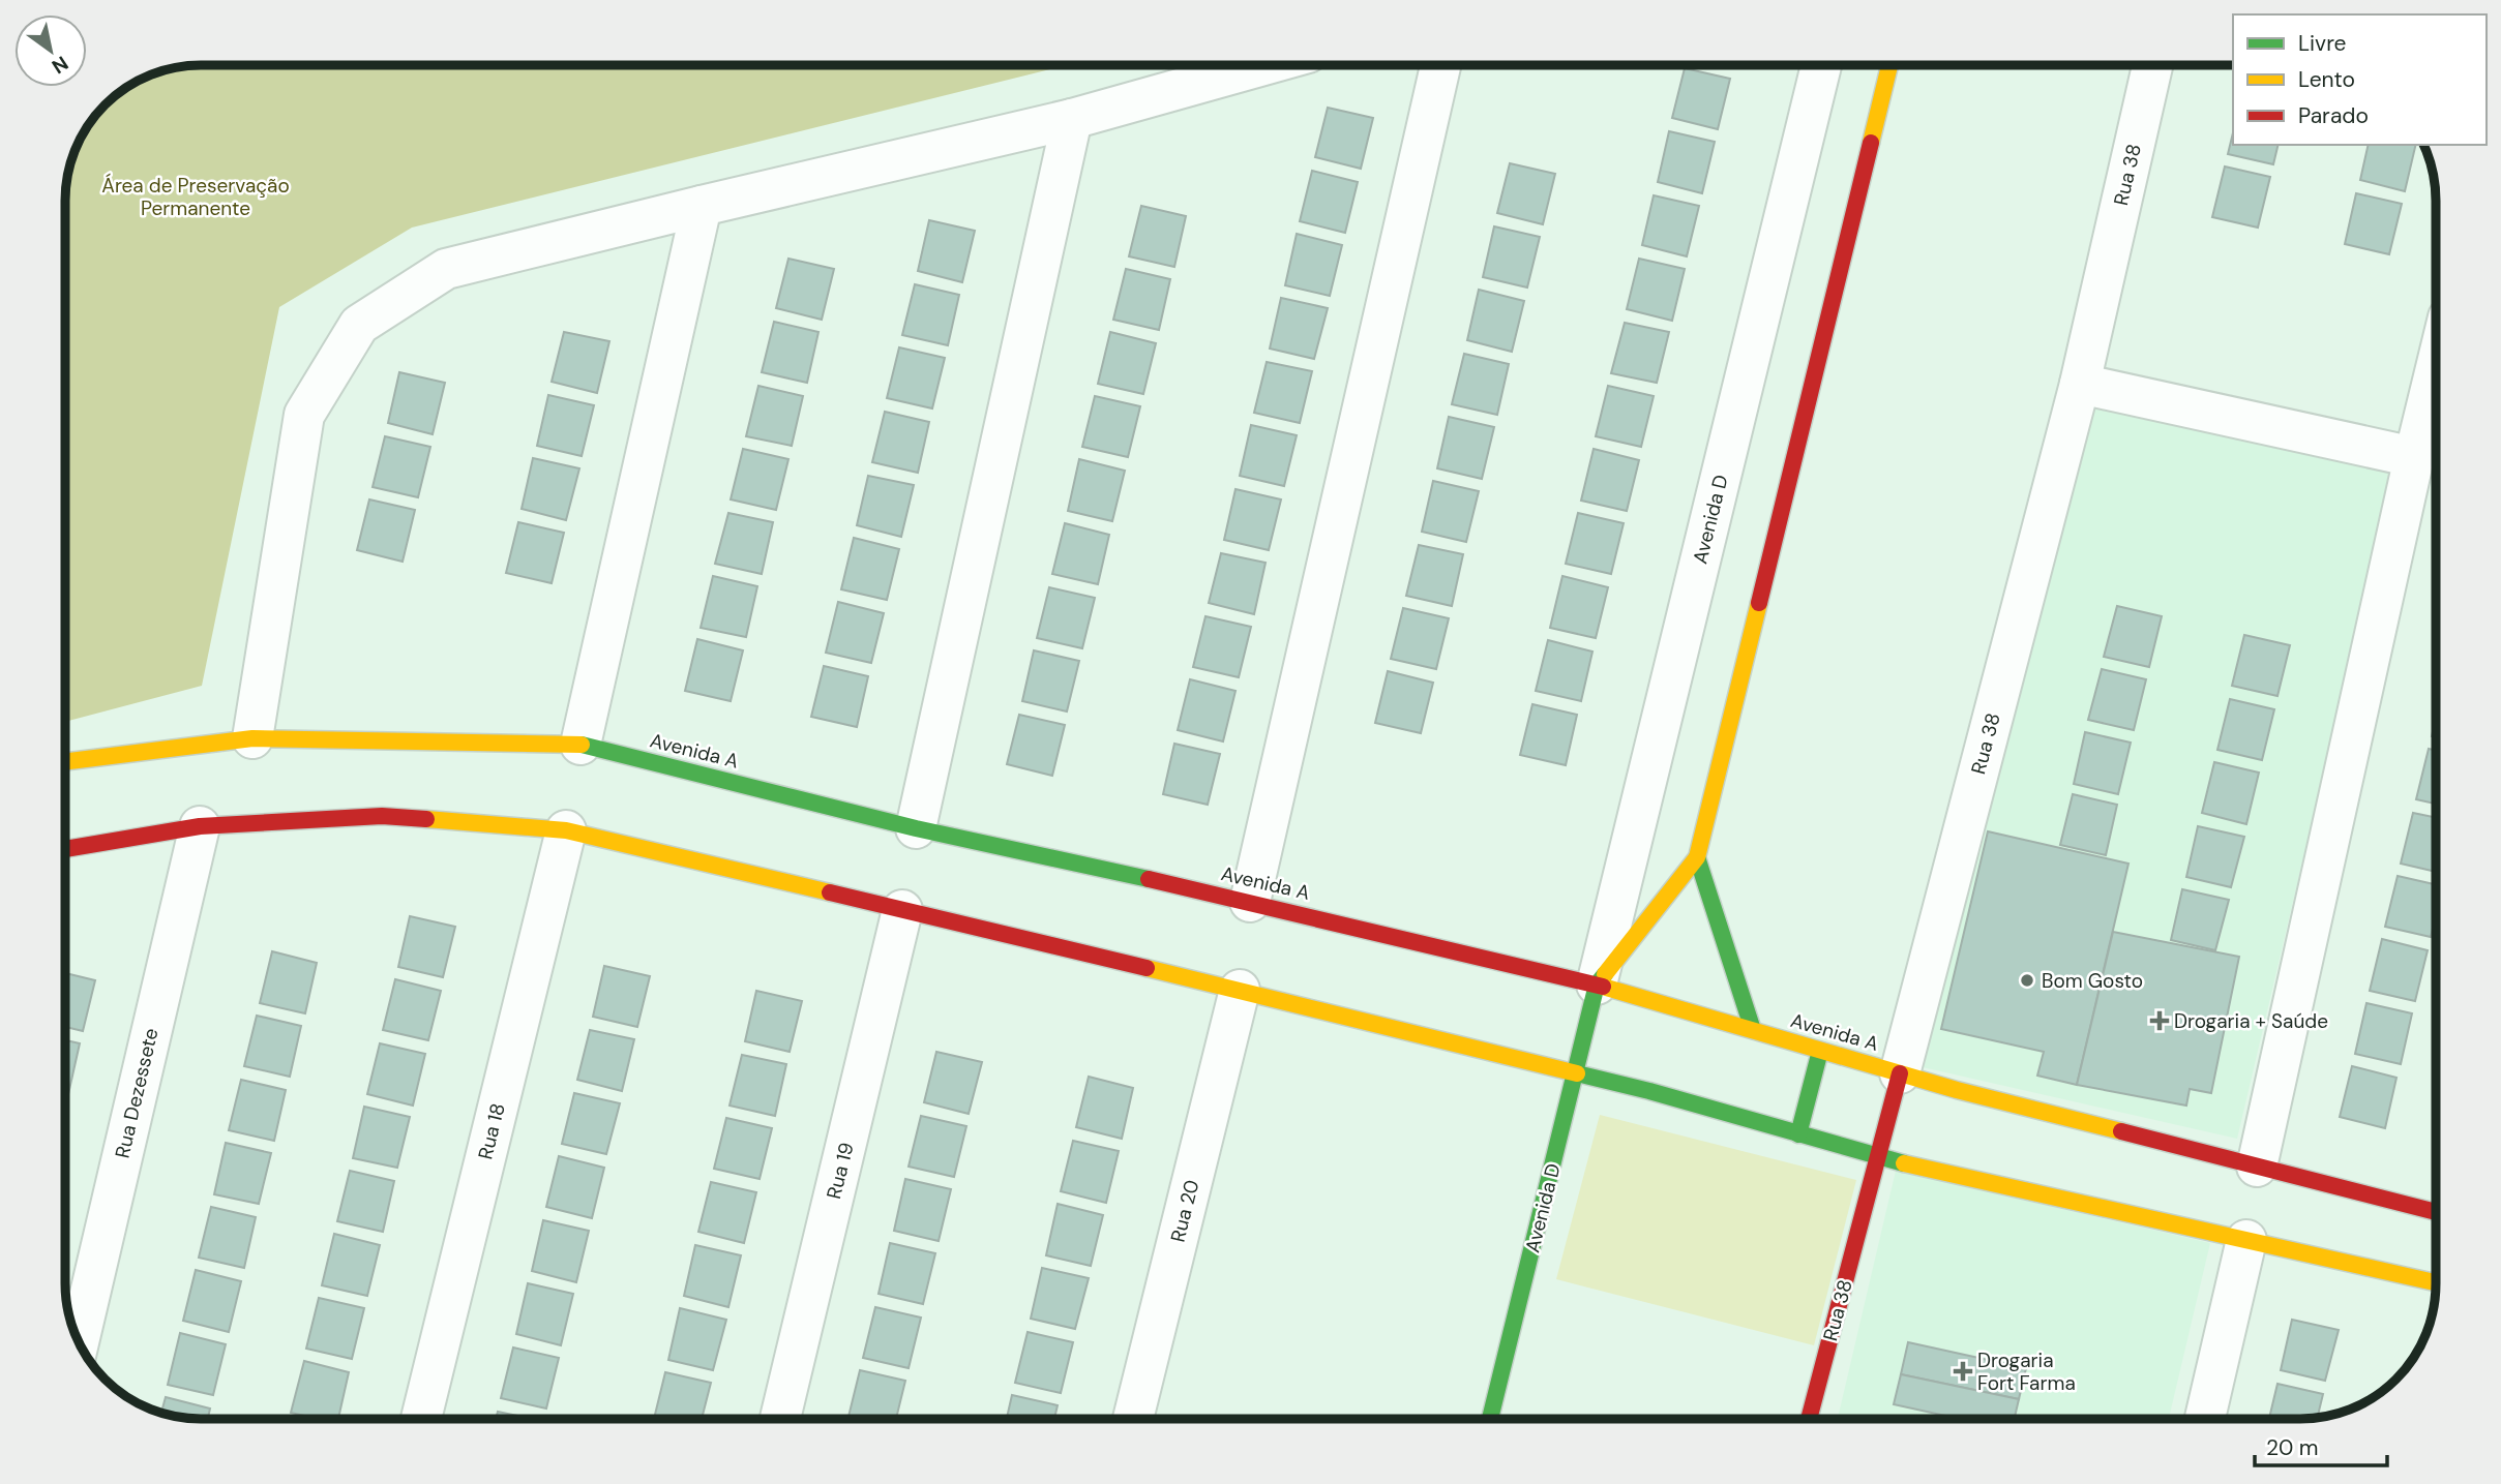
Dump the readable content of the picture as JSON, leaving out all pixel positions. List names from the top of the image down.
{
  "streets": {
    "street": [
      "Rua 38",
      "Avenida D",
      "Avenida A",
      "Rua Dezessete",
      "Rua 18",
      "Rua 19",
      "Rua 20"
    ]
  },
  "crossings": [
    ["Rua 38", "Avenida A"],
    ["Avenida D", "Avenida A"]
  ],
  "parks": ["Área de Preservação Permanente"],
  "places": {
    "other": ["Bom Gosto"],
    "health": ["Drogaria + Saúde", "Drogaria Fort Farma"]
  },
  "legend": ["Livre", "Lento", "Parado"],
  "scale_bar": "20 m",
  "north": "bottom right"
}
